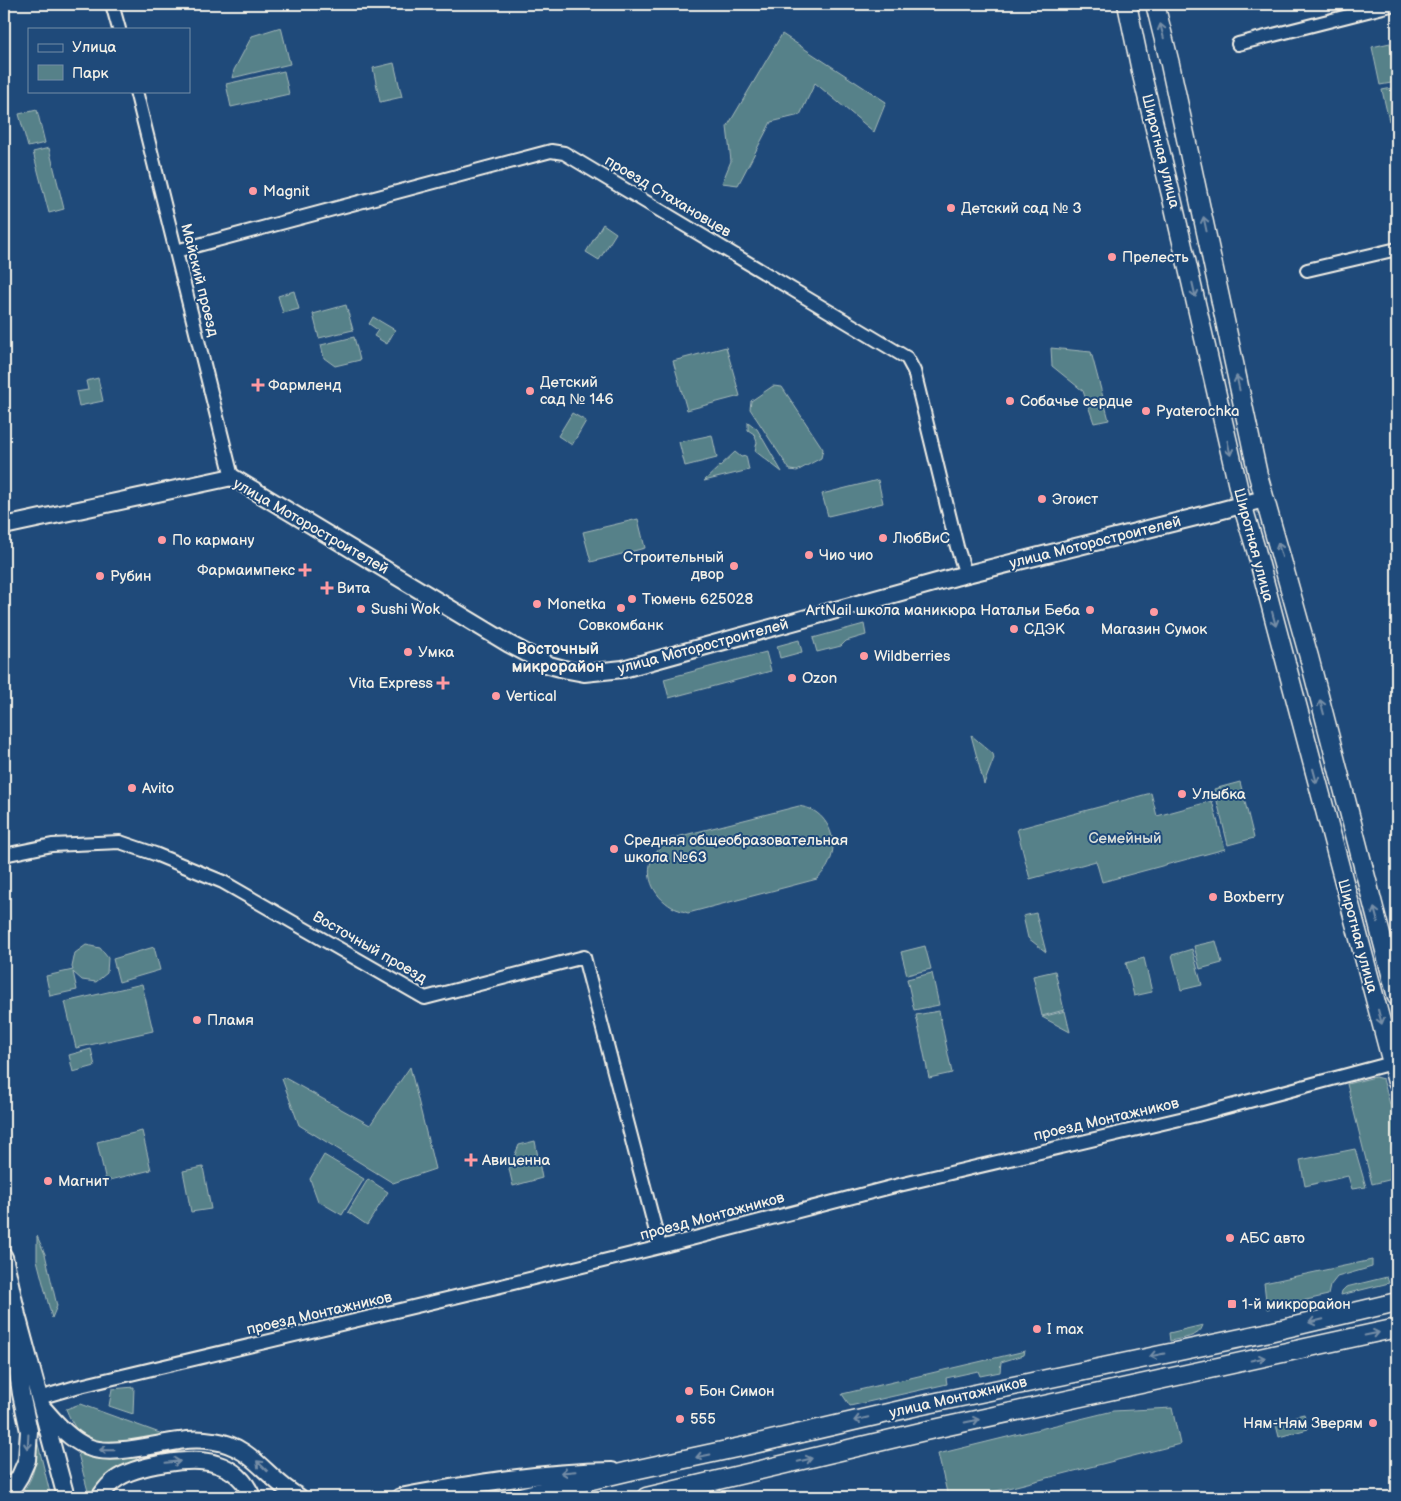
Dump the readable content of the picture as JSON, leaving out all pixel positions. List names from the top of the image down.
{
  "streets": {
    "main road": ["Широтная улица", "улица Монтажников"],
    "street": [
      "проезд Стахановцев",
      "Майский проезд",
      "улица Моторостроителей",
      "Восточный проезд",
      "проезд Монтажников"
    ]
  },
  "crossings": [
    ["Широтная улица", "улица Моторостроителей"],
    ["Широтная улица", "проезд Монтажников"],
    ["проезд Стахановцев", "Майский проезд"],
    ["проезд Стахановцев", "улица Моторостроителей"],
    ["Майский проезд", "улица Моторостроителей"],
    ["Восточный проезд", "проезд Монтажников"]
  ],
  "districts": ["Восточный микрорайон"],
  "parks": ["Семейный"],
  "places": {
    "other": [
      "Magnit",
      "Детский сад № 3",
      "Прелесть",
      "Детский сад № 146",
      "Собачье сердце",
      "Pyaterochka",
      "Эгоист",
      "ЛюбВиС",
      "По карману",
      "Чио чио",
      "Строительный двор",
      "Рубин",
      "Тюмень 625028",
      "Monetka",
      "Совкомбанк",
      "Sushi Wok",
      "ArtNail школа маникюра Натальи Беба",
      "Магазин Сумок",
      "СДЭК",
      "Умка",
      "Wildberries",
      "Ozon",
      "Vertical",
      "Avito",
      "Улыбка",
      "Средняя общеобразовательная школа №63",
      "Boxberry",
      "Пламя",
      "Магнит",
      "АБС авто",
      "I max",
      "Бон Симон",
      "555",
      "Ням-Ням Зверям"
    ],
    "health": [
      "Фармленд",
      "Фармаимпекс",
      "Вита",
      "Vita Express",
      "Авиценна"
    ],
    "transit": ["1-й микрорайон"]
  },
  "legend": ["Улица", "Парк"]
}
